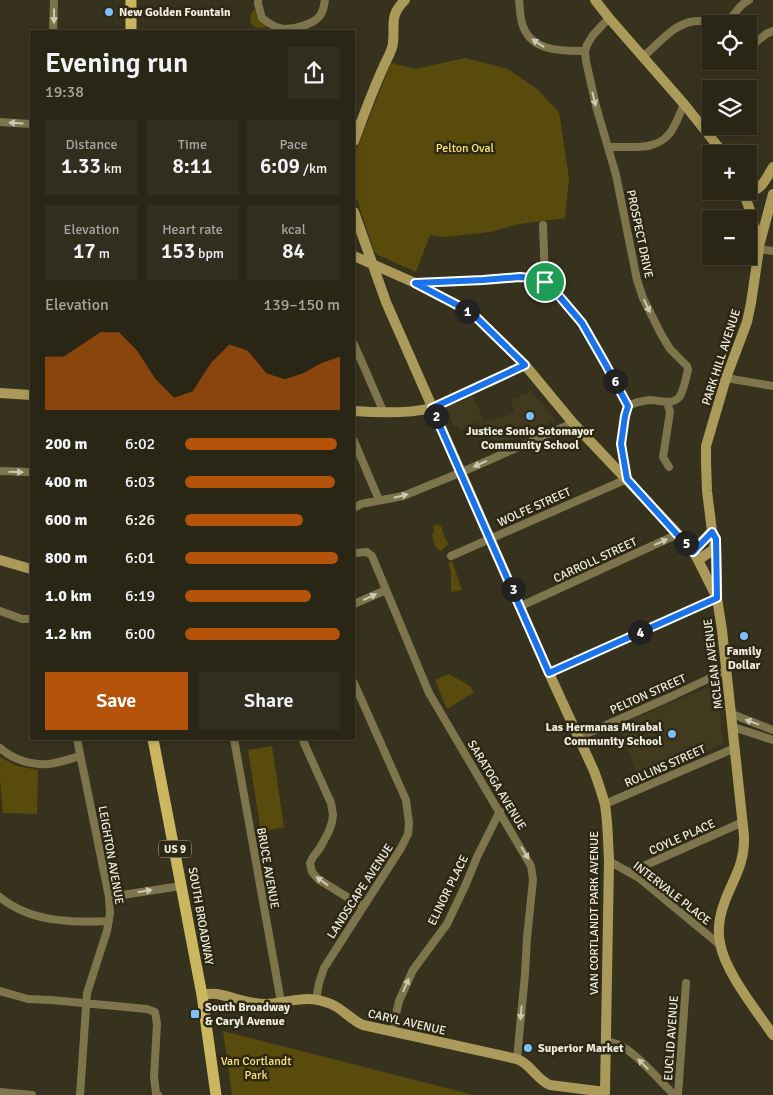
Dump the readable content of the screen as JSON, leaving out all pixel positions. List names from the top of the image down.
{
  "streets": {
    "main road": ["US 9", "SOUTH BROADWAY"],
    "street": [
      "PROSPECT DRIVE",
      "PARK HILL AVENUE",
      "WOLFE STREET",
      "CARROLL STREET",
      "MCLEAN AVENUE",
      "PELTON STREET",
      "ROLLINS STREET",
      "SARATOGA AVENUE",
      "COYLE PLACE",
      "LEIGHTON AVENUE",
      "BRUCE AVENUE",
      "ELINOR PLACE",
      "LANDSCAPE AVENUE",
      "INTERVALE PLACE",
      "VAN CORTLANDT PARK AVENUE",
      "CARYL AVENUE",
      "EUCLID AVENUE"
    ]
  },
  "crossings": [
    ["PARK HILL AVENUE", "MCLEAN AVENUE"],
    ["WOLFE STREET", "MCLEAN AVENUE"],
    ["WOLFE STREET", "VAN CORTLANDT PARK AVENUE"],
    ["CARROLL STREET", "MCLEAN AVENUE"],
    ["CARROLL STREET", "VAN CORTLANDT PARK AVENUE"],
    ["MCLEAN AVENUE", "PELTON STREET"],
    ["MCLEAN AVENUE", "ROLLINS STREET"],
    ["MCLEAN AVENUE", "COYLE PLACE"],
    ["MCLEAN AVENUE", "INTERVALE PLACE"],
    ["MCLEAN AVENUE", "VAN CORTLANDT PARK AVENUE"],
    ["PELTON STREET", "VAN CORTLANDT PARK AVENUE"],
    ["ROLLINS STREET", "VAN CORTLANDT PARK AVENUE"],
    ["SARATOGA AVENUE", "ELINOR PLACE"],
    ["SARATOGA AVENUE", "CARYL AVENUE"],
    ["COYLE PLACE", "INTERVALE PLACE"],
    ["BRUCE AVENUE", "CARYL AVENUE"],
    ["ELINOR PLACE", "CARYL AVENUE"],
    ["LANDSCAPE AVENUE", "CARYL AVENUE"],
    ["INTERVALE PLACE", "VAN CORTLANDT PARK AVENUE"],
    ["VAN CORTLANDT PARK AVENUE", "CARYL AVENUE"],
    ["SOUTH BROADWAY", "CARYL AVENUE"]
  ],
  "one_way": [
    "PROSPECT DRIVE",
    "CARROLL STREET",
    "SARATOGA AVENUE",
    "ELINOR PLACE"
  ],
  "parks": ["Pelton Oval", "Van Cortlandt Park"],
  "places": {
    "other": [
      "New Golden Fountain",
      "Justice Sonio Sotomayor Community School",
      "Family Dollar",
      "Las Hermanas Mirabal Community School",
      "Superior Market"
    ],
    "transit": ["South Broadway & Caryl Avenue"]
  },
  "page": {
    "map_buttons": ["+", "−"],
    "heading": ["Evening run", "19:38"],
    "stats": [
      ["Distance", "1.33 km"],
      ["Time", "8:11"],
      ["Pace", "6:09 /km"],
      ["Elevation", "17 m"],
      ["Heart rate", "153 bpm"],
      ["kcal", "84"]
    ],
    "chart": ["Elevation", "139–150 m"],
    "pins": [
      "1",
      "6",
      "2",
      "5",
      "3",
      "4"
    ],
    "list": [
      {
        "name": "200 m",
        "note": "6:02"
      },
      {
        "name": "400 m",
        "note": "6:03"
      },
      {
        "name": "600 m",
        "note": "6:26"
      },
      {
        "name": "800 m",
        "note": "6:01"
      },
      {
        "name": "1.0 km",
        "note": "6:19"
      },
      {
        "name": "1.2 km",
        "note": "6:00"
      }
    ],
    "buttons": ["Save", "Share"]
  }
}
